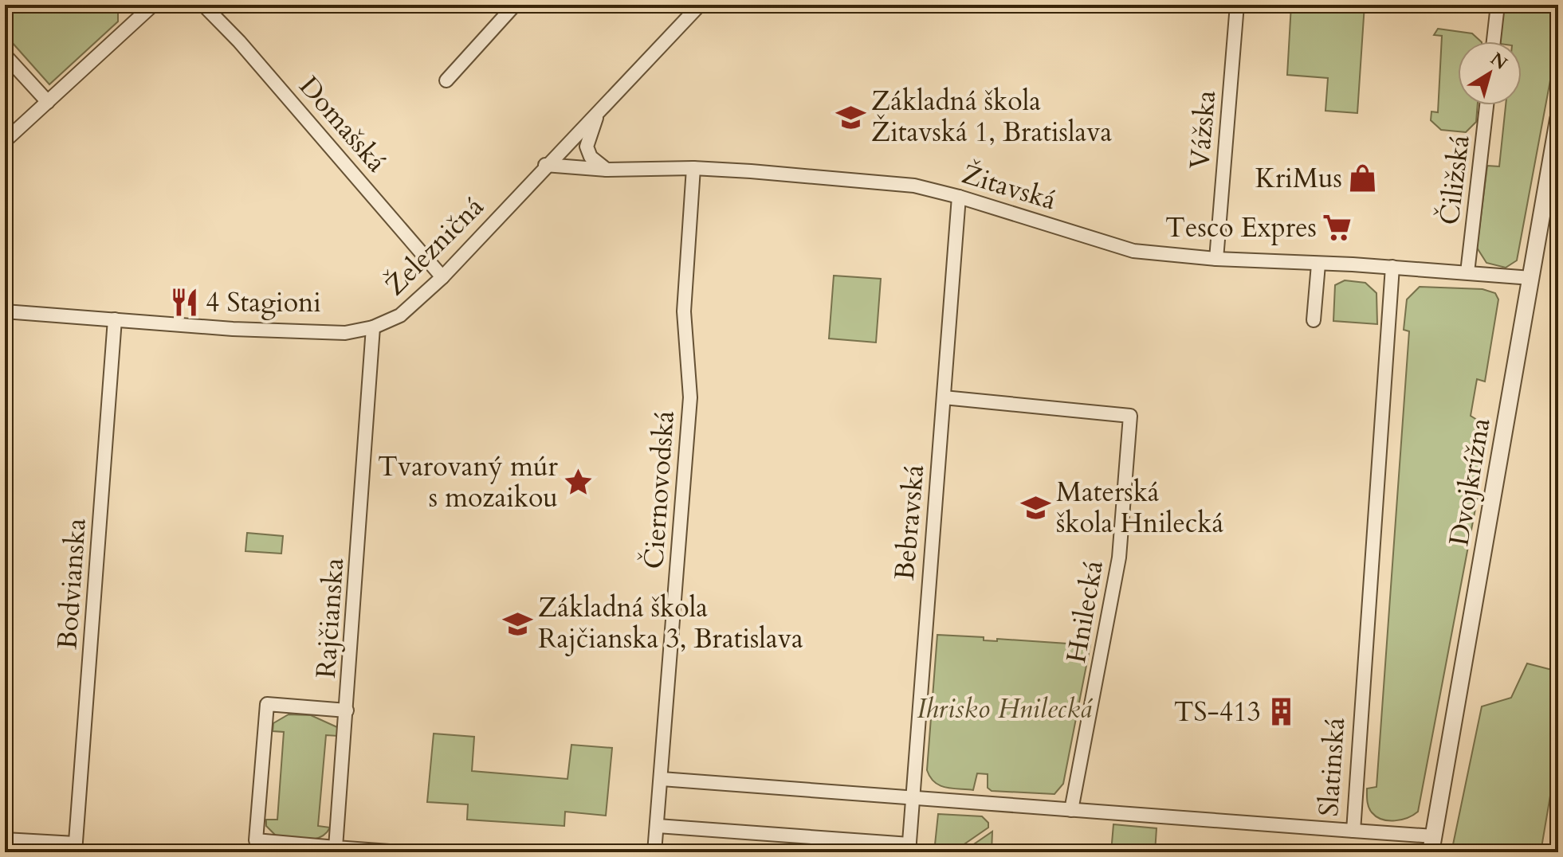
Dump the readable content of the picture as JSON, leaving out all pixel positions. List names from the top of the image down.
{
  "streets": {
    "street": [
      "Domašská",
      "Vážska",
      "Čiližská",
      "Žitavská",
      "Železničná",
      "Dvojkrížna",
      "Čiernovodská",
      "Bebravská",
      "Bodvianska",
      "Hnilecká",
      "Rajčianska",
      "Slatinská"
    ]
  },
  "crossings": [
    ["Domašská", "Železničná"],
    ["Vážska", "Žitavská"],
    ["Čiližská", "Žitavská"],
    ["Žitavská", "Železničná"],
    ["Žitavská", "Dvojkrížna"],
    ["Žitavská", "Čiernovodská"],
    ["Žitavská", "Bebravská"],
    ["Žitavská", "Slatinská"],
    ["Železničná", "Bodvianska"],
    ["Železničná", "Rajčianska"],
    ["Čiernovodská", "Slatinská"],
    ["Bebravská", "Hnilecká"],
    ["Bebravská", "Slatinská"],
    ["Hnilecká", "Slatinská"]
  ],
  "parks": ["Ihrisko Hnilecká"],
  "places": {
    "school or university": ["Základná škola Žitavská 1, Bratislava", "Materská škola Hnilecká", "Základná škola Rajčianska 3, Bratislava"],
    "shop": ["KriMus"],
    "supermarket": ["Tesco Expres"],
    "restaurant": ["4 Stagioni"],
    "place": ["Tvarovaný múr s mozaikou"],
    "building": ["TS-413"]
  },
  "north": "top right"
}
